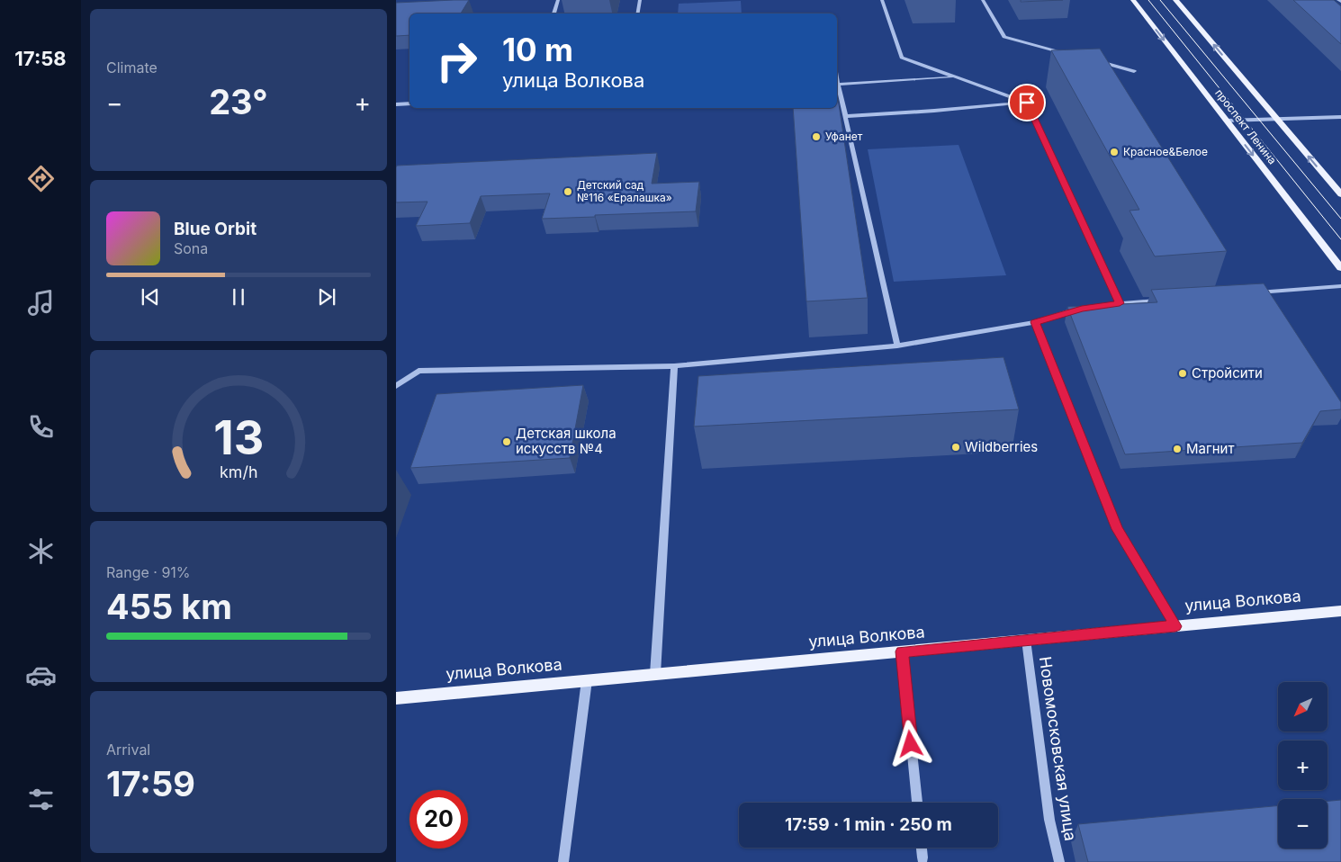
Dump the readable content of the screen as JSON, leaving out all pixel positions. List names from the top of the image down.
{
  "streets": {
    "main road": ["проспект Ленина", "улица Волкова"],
    "street": ["Новомосковская улица"]
  },
  "crossings": [
    ["улица Волкова", "Новомосковская улица"]
  ],
  "places": [
    "Уфанет",
    "Красное&Белое",
    "Детский сад №116 «Ералашка»",
    "Стройсити",
    "Детская школа искусств №4",
    "Wildberries",
    "Магнит"
  ],
  "north": "bottom left",
  "page": {
    "tabs": "17:58",
    "tile": [
      "Climate",
      ["Range · 91%", "455 km"],
      ["Arrival", "17:59"]
    ],
    "turn": ["10 m", "улица Волкова"],
    "heat": ["−", "23°", "+"],
    "song": ["Blue Orbit", "Sona"],
    "map_buttons": ["+", "−"],
    "limit": "20",
    "trip": "17:59 · 1 min · 250 m",
    "gauge": ["13", "km/h"]
  }
}
